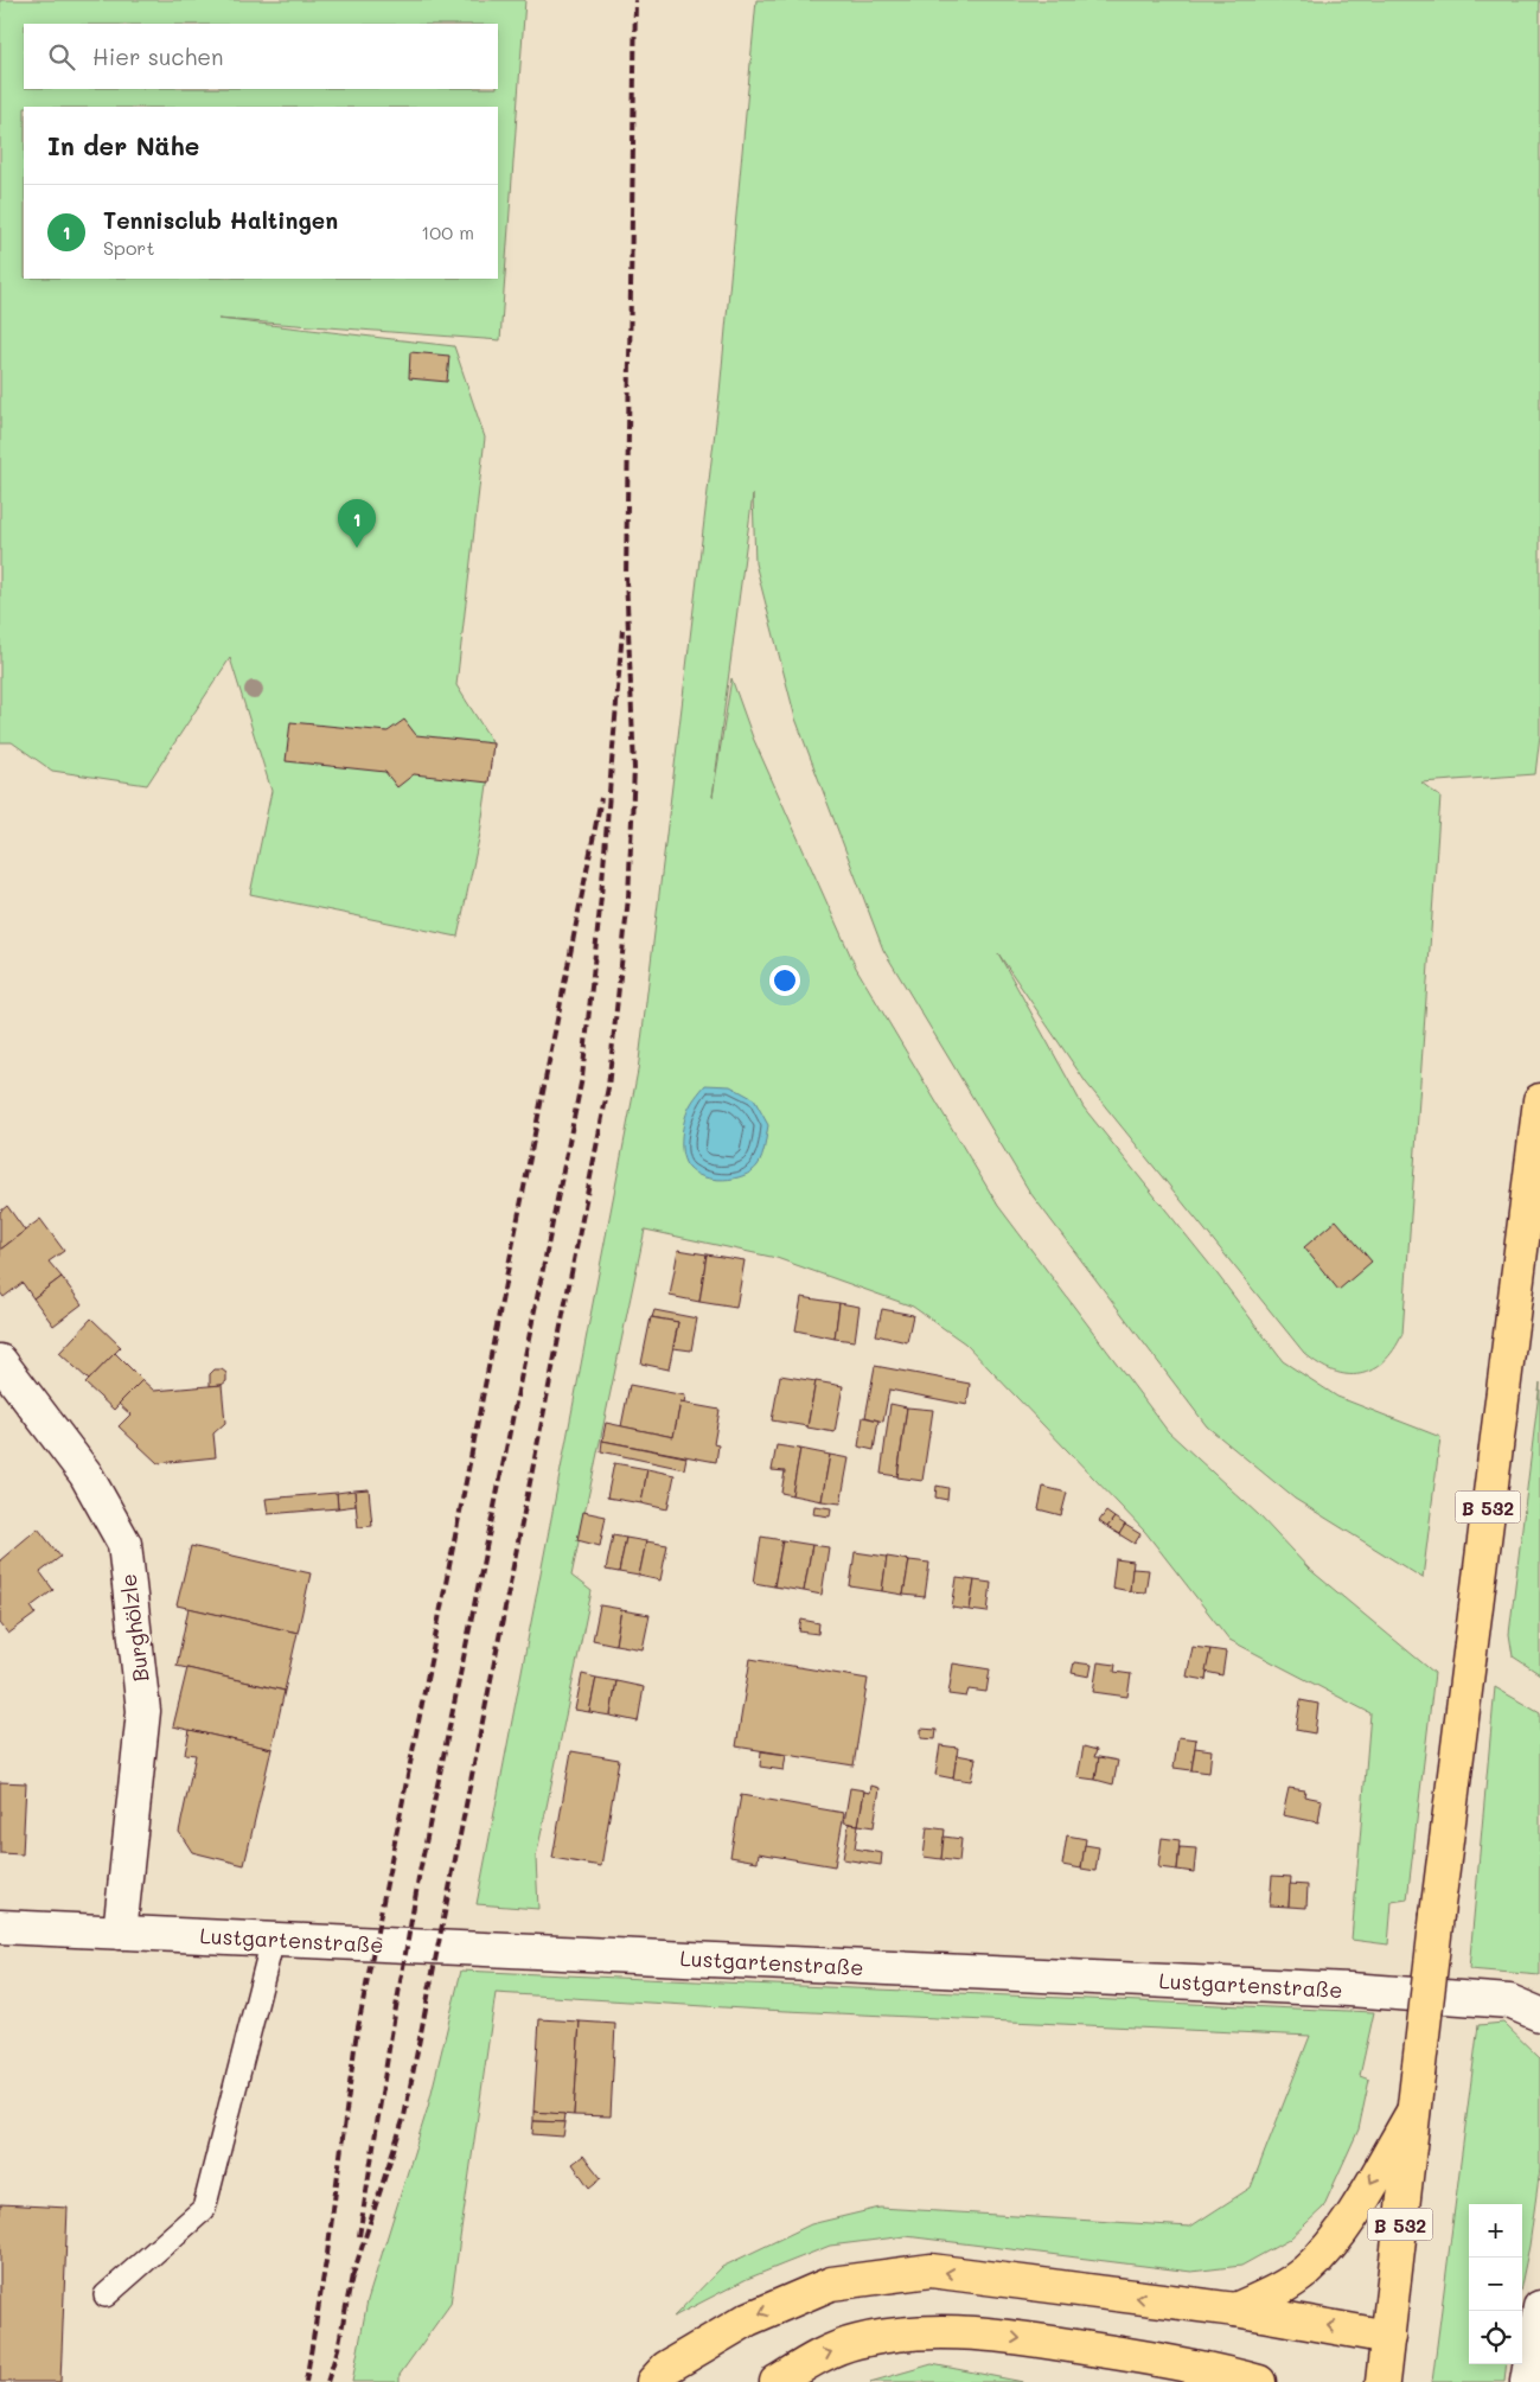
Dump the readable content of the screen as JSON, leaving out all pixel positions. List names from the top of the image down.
{
  "streets": {
    "main road": ["B 532"],
    "street": ["Burghölzle", "Lustgartenstraße"]
  },
  "crossings": [
    ["Burghölzle", "Lustgartenstraße"]
  ],
  "page": {
    "search": "Hier suchen",
    "heading": "In der Nähe",
    "list": [
      {
        "mark": "1",
        "name": "Tennisclub Haltingen",
        "note": "Sport",
        "value": "100 m"
      }
    ],
    "pins": "1",
    "map_buttons": ["+", "−"]
  }
}
